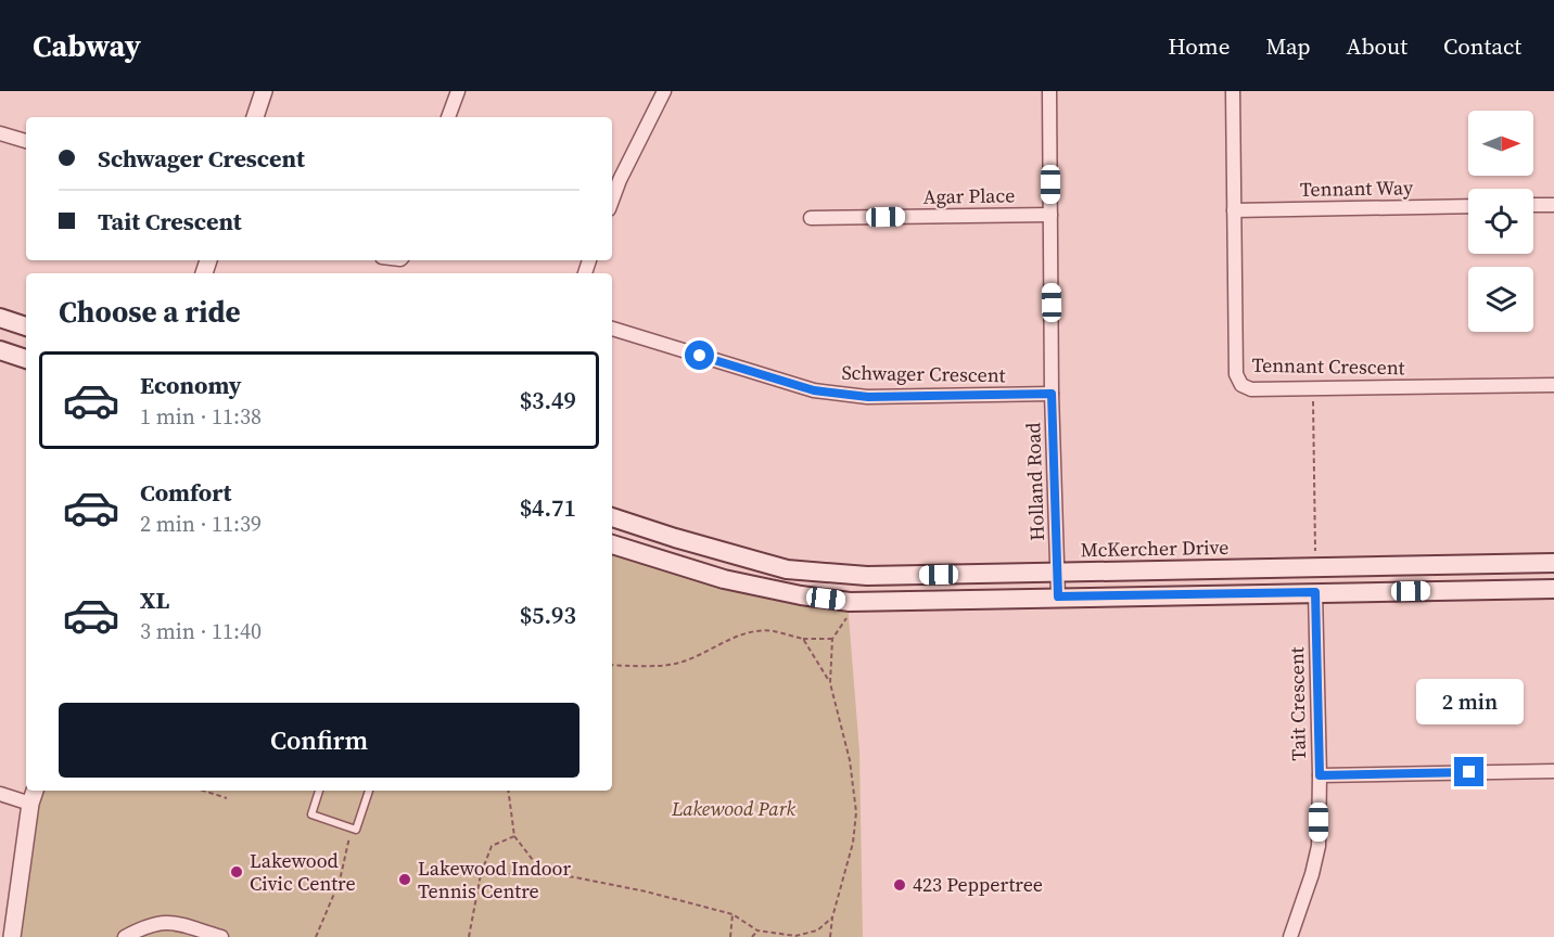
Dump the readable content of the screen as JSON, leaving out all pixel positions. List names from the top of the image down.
{
  "streets": {
    "main road": ["McKercher Drive"],
    "street": [
      "Tennant Way",
      "Agar Place",
      "Tennant Crescent",
      "Schwager Crescent",
      "Holland Road",
      "Tait Crescent"
    ]
  },
  "crossings": [
    ["Tennant Way", "Tennant Crescent"],
    ["Agar Place", "Holland Road"],
    ["Schwager Crescent", "Holland Road"],
    ["Holland Road", "McKercher Drive"]
  ],
  "parks": ["Lakewood Park"],
  "places": ["Lakewood Civic Centre", "Lakewood Indoor Tennis Centre", "423 Peppertree"],
  "north": "right",
  "page": {
    "header": "Cabway",
    "nav": [
      "Home",
      "Map",
      "About",
      "Contact"
    ],
    "banner": ["Schwager Crescent", "Tait Crescent"],
    "heading": "Choose a ride",
    "list": [
      {
        "name": "Economy",
        "note": "1 min · 11:38",
        "value": "$3.49"
      },
      {
        "name": "Comfort",
        "note": "2 min · 11:39",
        "value": "$4.71"
      },
      {
        "name": "XL",
        "note": "3 min · 11:40",
        "value": "$5.93"
      }
    ],
    "bubble": "2 min",
    "buttons": "Confirm"
  }
}
